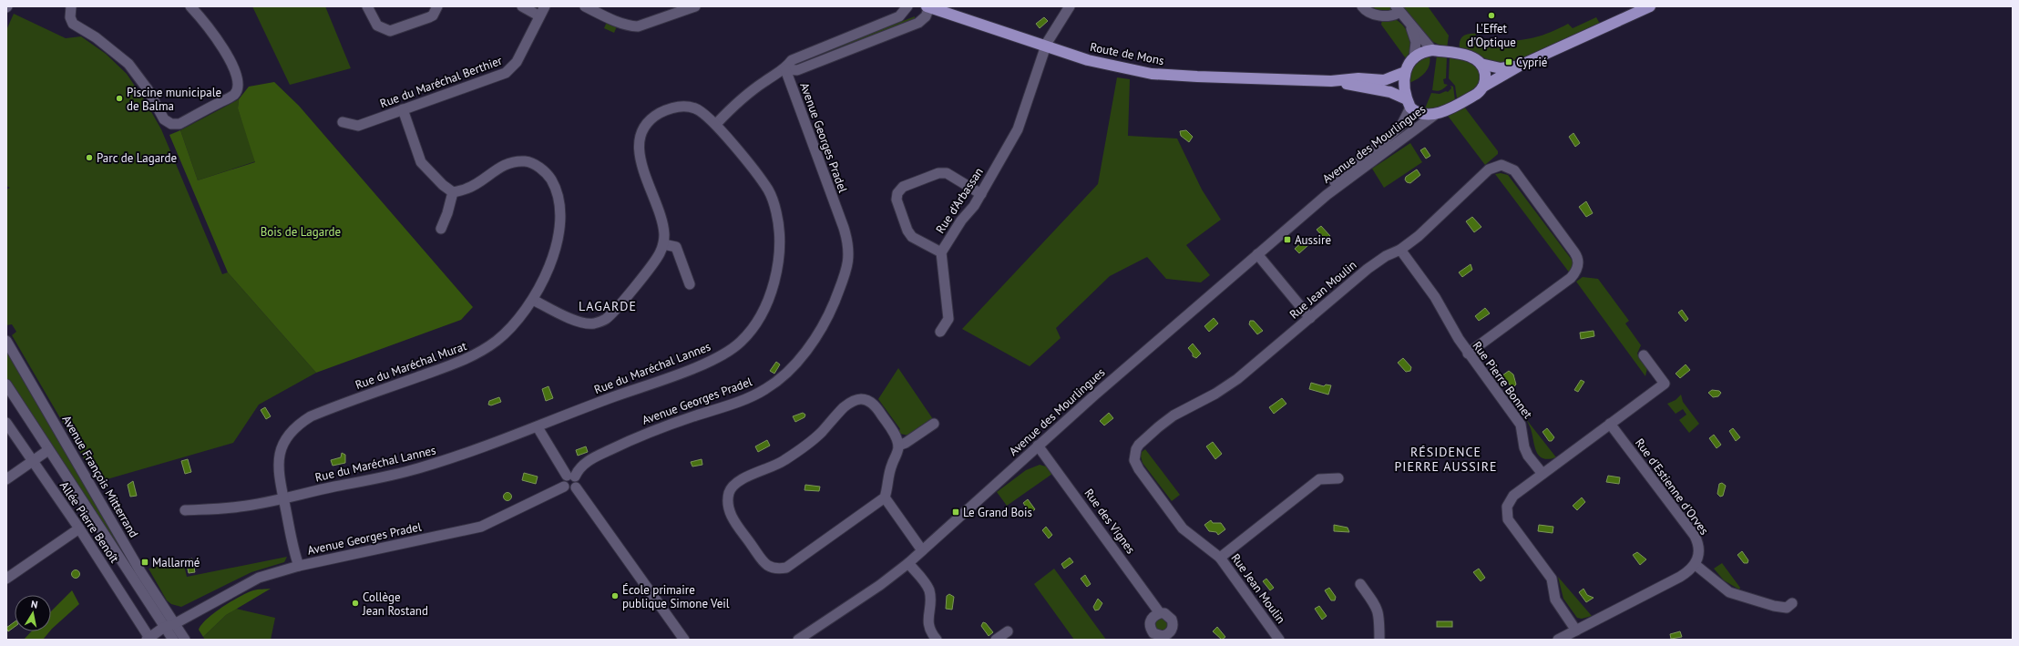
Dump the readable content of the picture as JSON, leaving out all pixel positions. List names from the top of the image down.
{
  "streets": {
    "main road": ["Route de Mons"],
    "street": [
      "Rue du Maréchal Berthier",
      "Avenue Georges Pradel",
      "Avenue des Mourlingues",
      "Rue d'Arbassan",
      "Rue Jean Moulin",
      "Rue du Maréchal Murat",
      "Rue du Maréchal Lannes",
      "Rue Pierre Bonnet",
      "Avenue François Mitterrand",
      "Rue d'Estienne d'Orves",
      "Rue des Vignes",
      "Allée Pierre Benoît"
    ]
  },
  "crossings": [
    ["Route de Mons", "Avenue des Mourlingues"],
    ["Route de Mons", "Rue d'Arbassan"],
    ["Avenue Georges Pradel", "Rue du Maréchal Murat"],
    ["Avenue Georges Pradel", "Avenue François Mitterrand"],
    ["Avenue Georges Pradel", "Allée Pierre Benoît"],
    ["Avenue des Mourlingues", "Rue des Vignes"],
    ["Rue Jean Moulin", "Rue Pierre Bonnet"],
    ["Rue du Maréchal Murat", "Rue du Maréchal Lannes"]
  ],
  "districts": ["LAGARDE", "RÉSIDENCE PIERRE AUSSIRE"],
  "parks": ["Bois de Lagarde"],
  "places": {
    "other": [
      "L'Effet d'Optique",
      "Piscine municipale de Balma",
      "Parc de Lagarde",
      "École primaire publique Simone Veil",
      "Collège Jean Rostand"
    ],
    "transit": [
      "Cyprié",
      "Aussire",
      "Le Grand Bois",
      "Mallarmé"
    ]
  },
  "north": "top"
}
